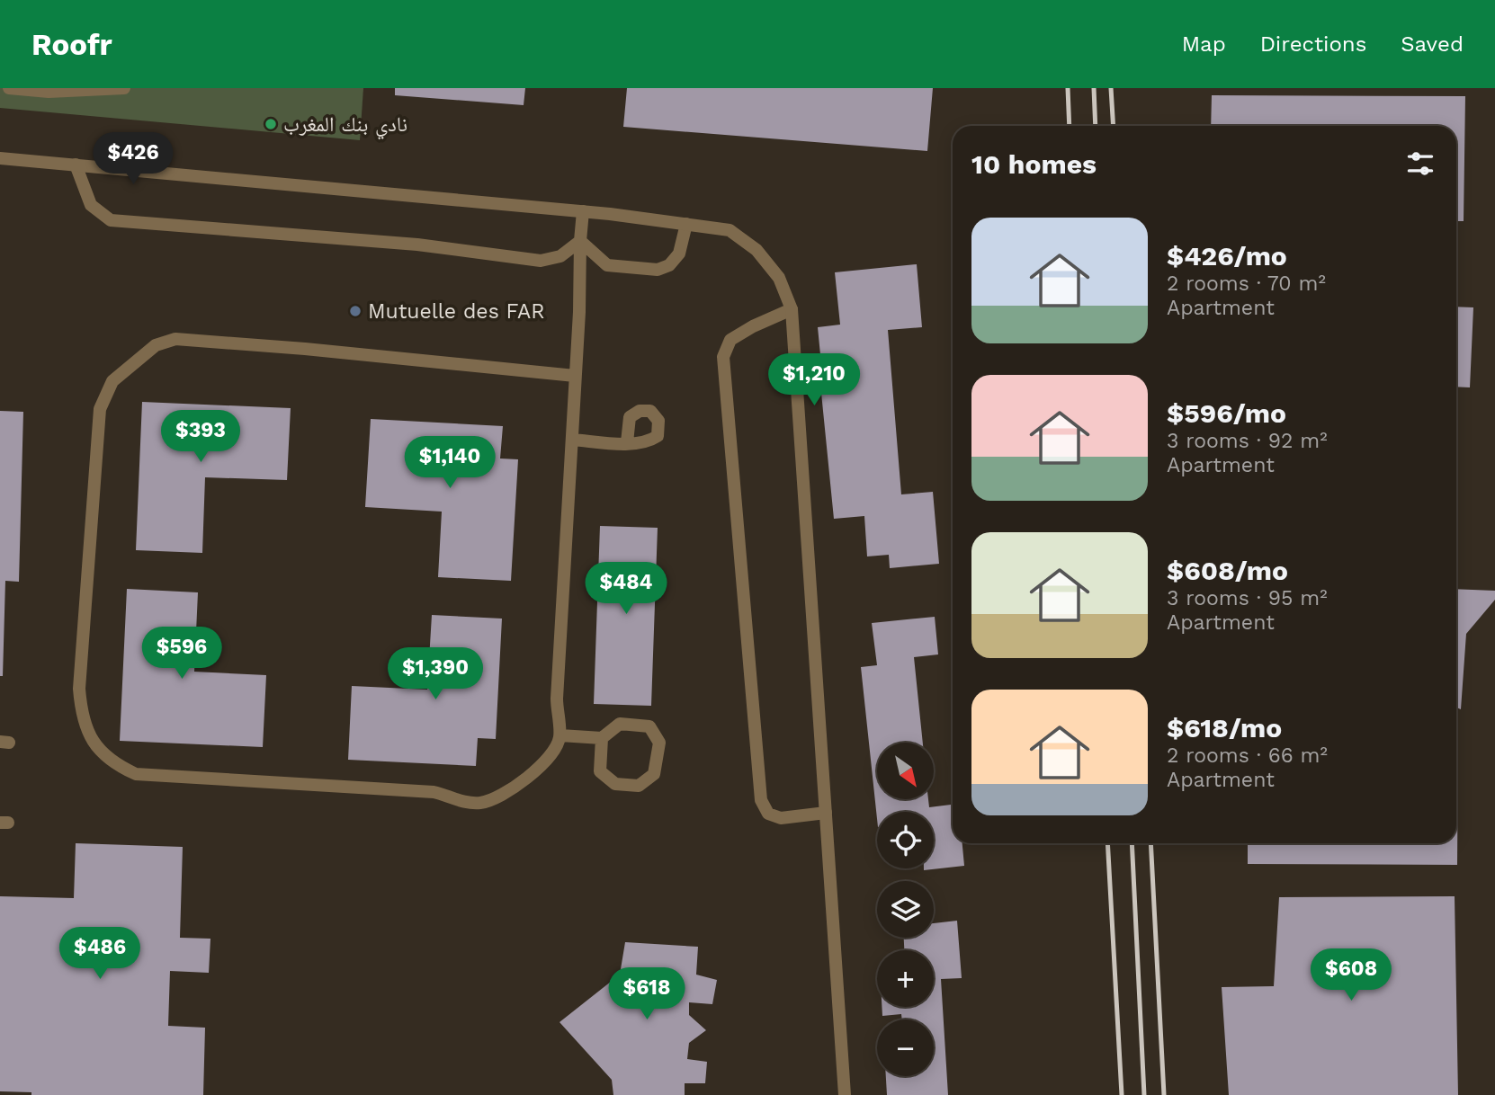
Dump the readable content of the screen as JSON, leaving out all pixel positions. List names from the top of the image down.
{
  "places": ["نادي بنك المغرب", "Mutuelle des FAR"],
  "north": "bottom right",
  "page": {
    "header": "Roofr",
    "nav": ["Map", "Directions", "Saved"],
    "heading": "10 homes",
    "price": [
      "$426",
      "$1,210",
      "$393",
      "$1,140",
      "$484",
      "$596",
      "$1,390",
      "$486",
      "$608",
      "$618"
    ],
    "list": [
      {
        "name": "$426/mo",
        "note": "2 rooms · 70 m² · Apartment"
      },
      {
        "name": "$596/mo",
        "note": "3 rooms · 92 m² · Apartment"
      },
      {
        "name": "$608/mo",
        "note": "3 rooms · 95 m² · Apartment"
      },
      {
        "name": "$618/mo",
        "note": "2 rooms · 66 m² · Apartment"
      }
    ],
    "map_buttons": ["+", "−"]
  }
}
